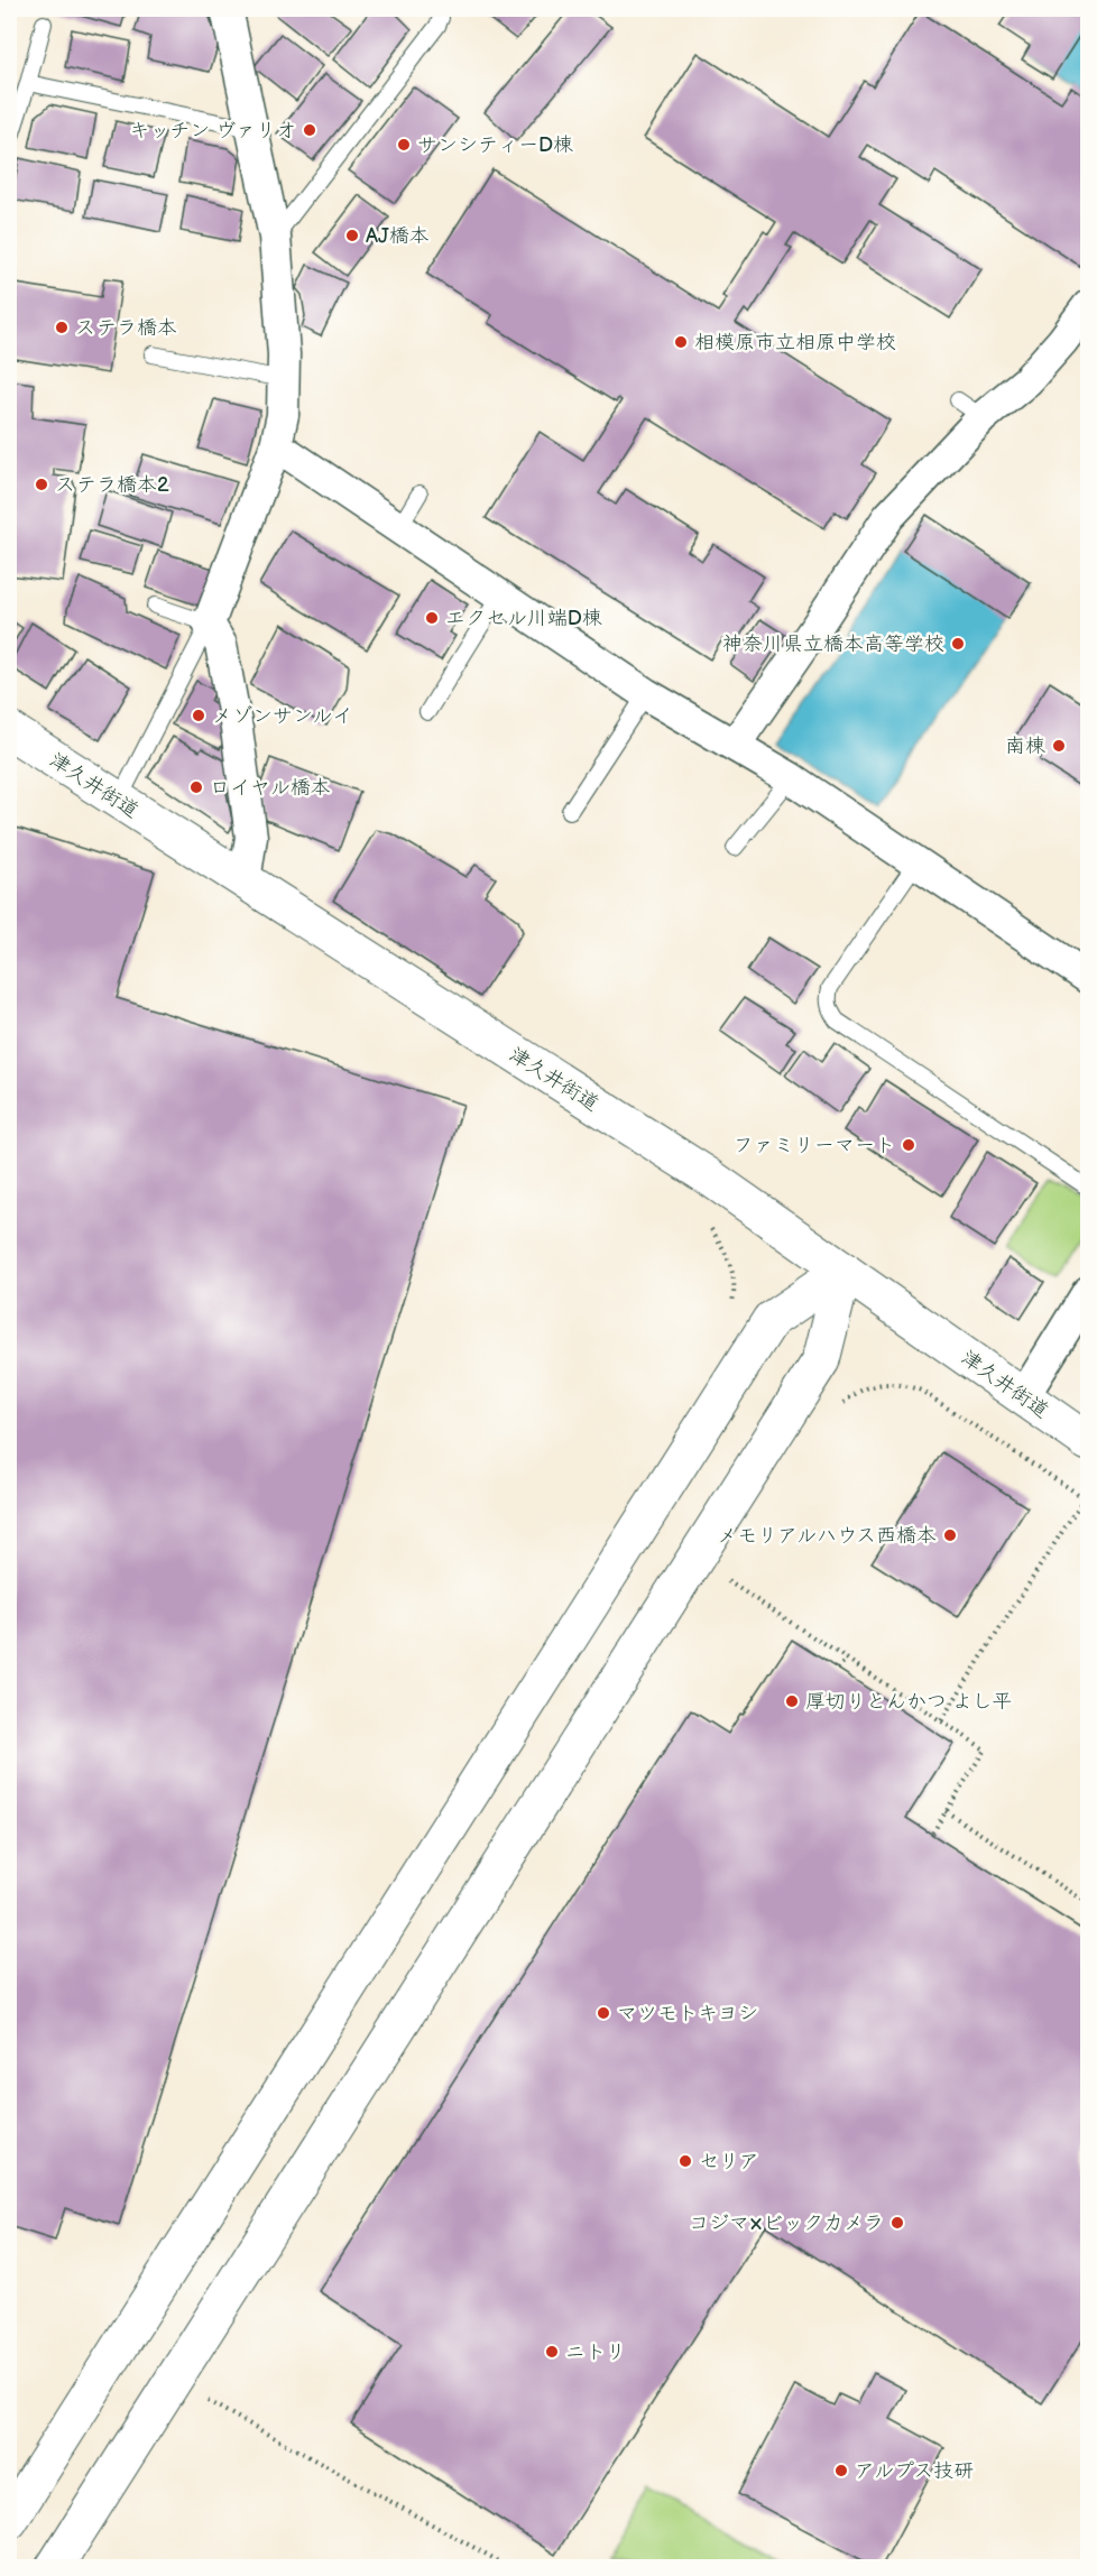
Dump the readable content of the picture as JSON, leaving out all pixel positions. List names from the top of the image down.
{
  "streets": {
    "main road": ["津久井街道"]
  },
  "places": [
    "キッチン ヴァリオ",
    "サンシティーD棟",
    "AJ橋本",
    "ステラ橋本",
    "相模原市立相原中学校",
    "ステラ橋本2",
    "エクセル川端D棟",
    "神奈川県立橋本高等学校",
    "メゾンサンルイ",
    "南棟",
    "ロイヤル橋本",
    "ファミリーマート",
    "メモリアルハウス西橋本",
    "厚切りとんかつ よし平",
    "マツモトキヨシ",
    "セリア",
    "コジマ×ビックカメラ",
    "ニトリ",
    "アルプス技研"
  ]
}
